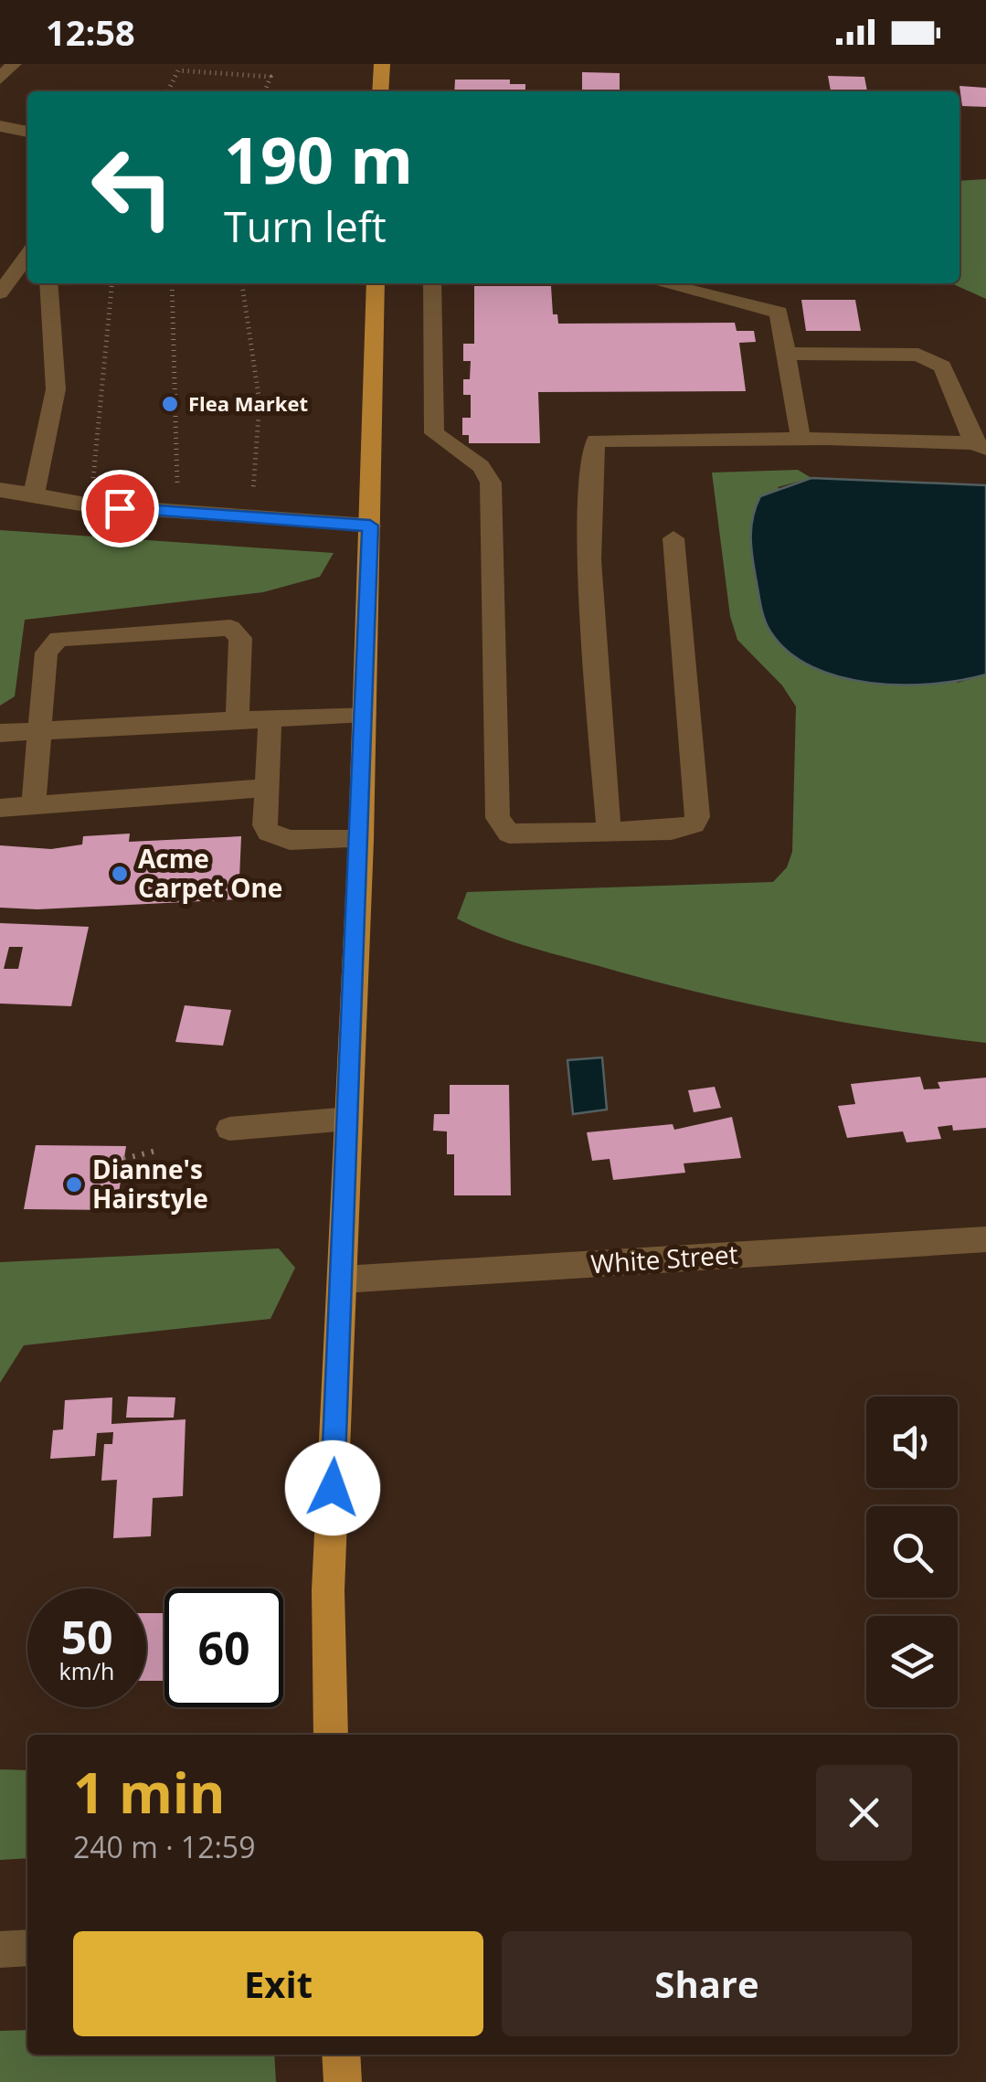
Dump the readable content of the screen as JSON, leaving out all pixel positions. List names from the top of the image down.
{
  "streets": {
    "street": ["White Street"]
  },
  "places": ["Flea Market", "Acme Carpet One", "Dianne's Hairstyle"],
  "page": {
    "status": "12:58",
    "turn": ["190 m", "Turn left"],
    "speed": "50 km/h",
    "limit": "60",
    "heading": ["1 min", "240 m · 12:59"],
    "buttons": ["Exit", "Share"]
  }
}
